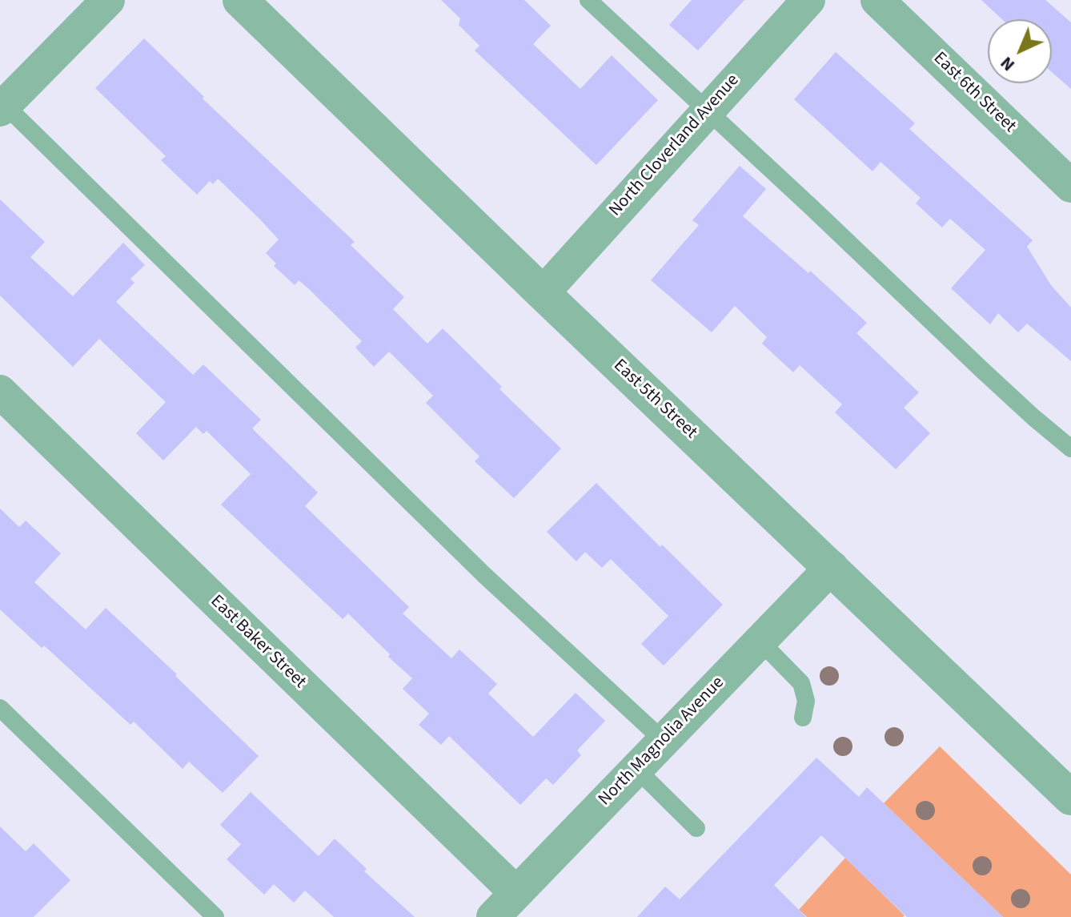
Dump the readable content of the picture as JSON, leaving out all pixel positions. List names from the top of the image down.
{
  "streets": {
    "street": [
      "East 6th Street",
      "North Cloverland Avenue",
      "East 5th Street",
      "East Baker Street",
      "North Magnolia Avenue"
    ]
  },
  "crossings": [
    ["North Cloverland Avenue", "East 5th Street"],
    ["East 5th Street", "North Magnolia Avenue"],
    ["East Baker Street", "North Magnolia Avenue"]
  ],
  "north": "bottom left"
}
